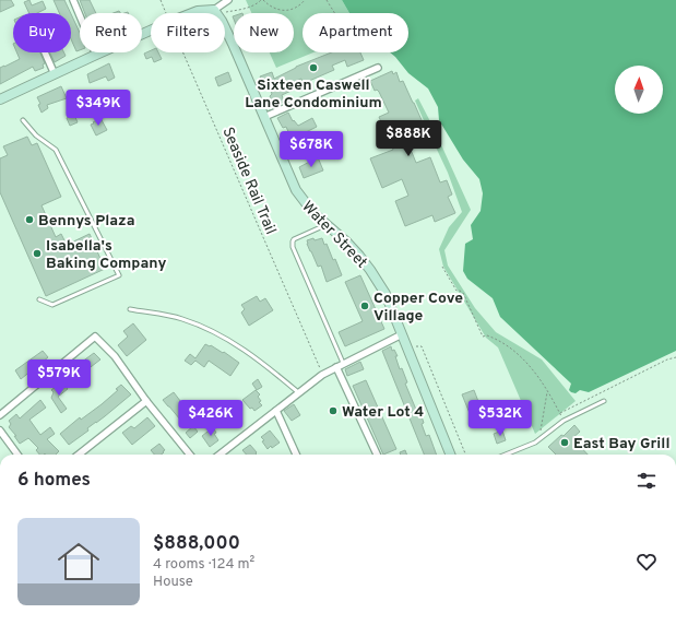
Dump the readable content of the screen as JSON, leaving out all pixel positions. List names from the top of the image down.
{
  "streets": {
    "main road": ["Water Street"],
    "path": ["Seaside Rail Trail"]
  },
  "places": [
    "Sixteen Caswell Lane Condominium",
    "Bennys Plaza",
    "Isabella's Baking Company",
    "Copper Cove Village",
    "Water Lot 4",
    "East Bay Grill"
  ],
  "north": "top",
  "page": {
    "chip": [
      "Buy",
      "Rent",
      "Filters",
      "New",
      "Apartment"
    ],
    "price": [
      "$349K",
      "$888K",
      "$678K",
      "$579K",
      "$426K",
      "$532K"
    ],
    "heading": "6 homes",
    "list": [
      {
        "name": "$888,000",
        "note": "4 rooms · 124 m² · House"
      }
    ]
  }
}
